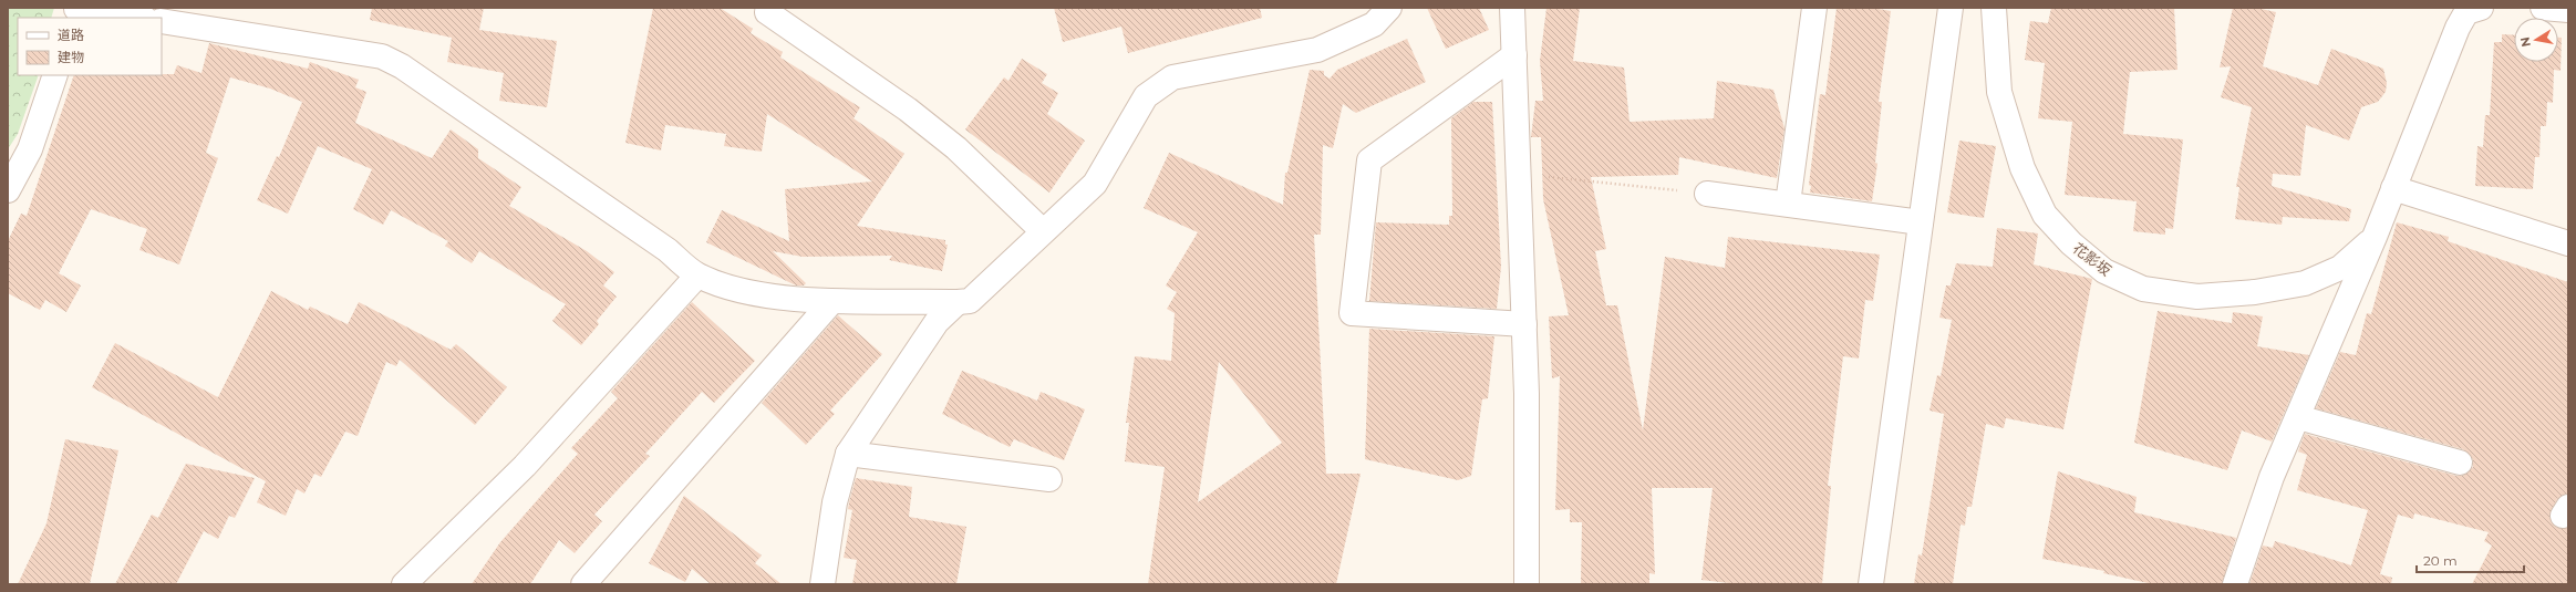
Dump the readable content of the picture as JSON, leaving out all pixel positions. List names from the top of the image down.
{
  "streets": {
    "street": ["花影坂"]
  },
  "legend": ["道路", "建物"],
  "scale_bar": "20 m",
  "north": "left"
}
